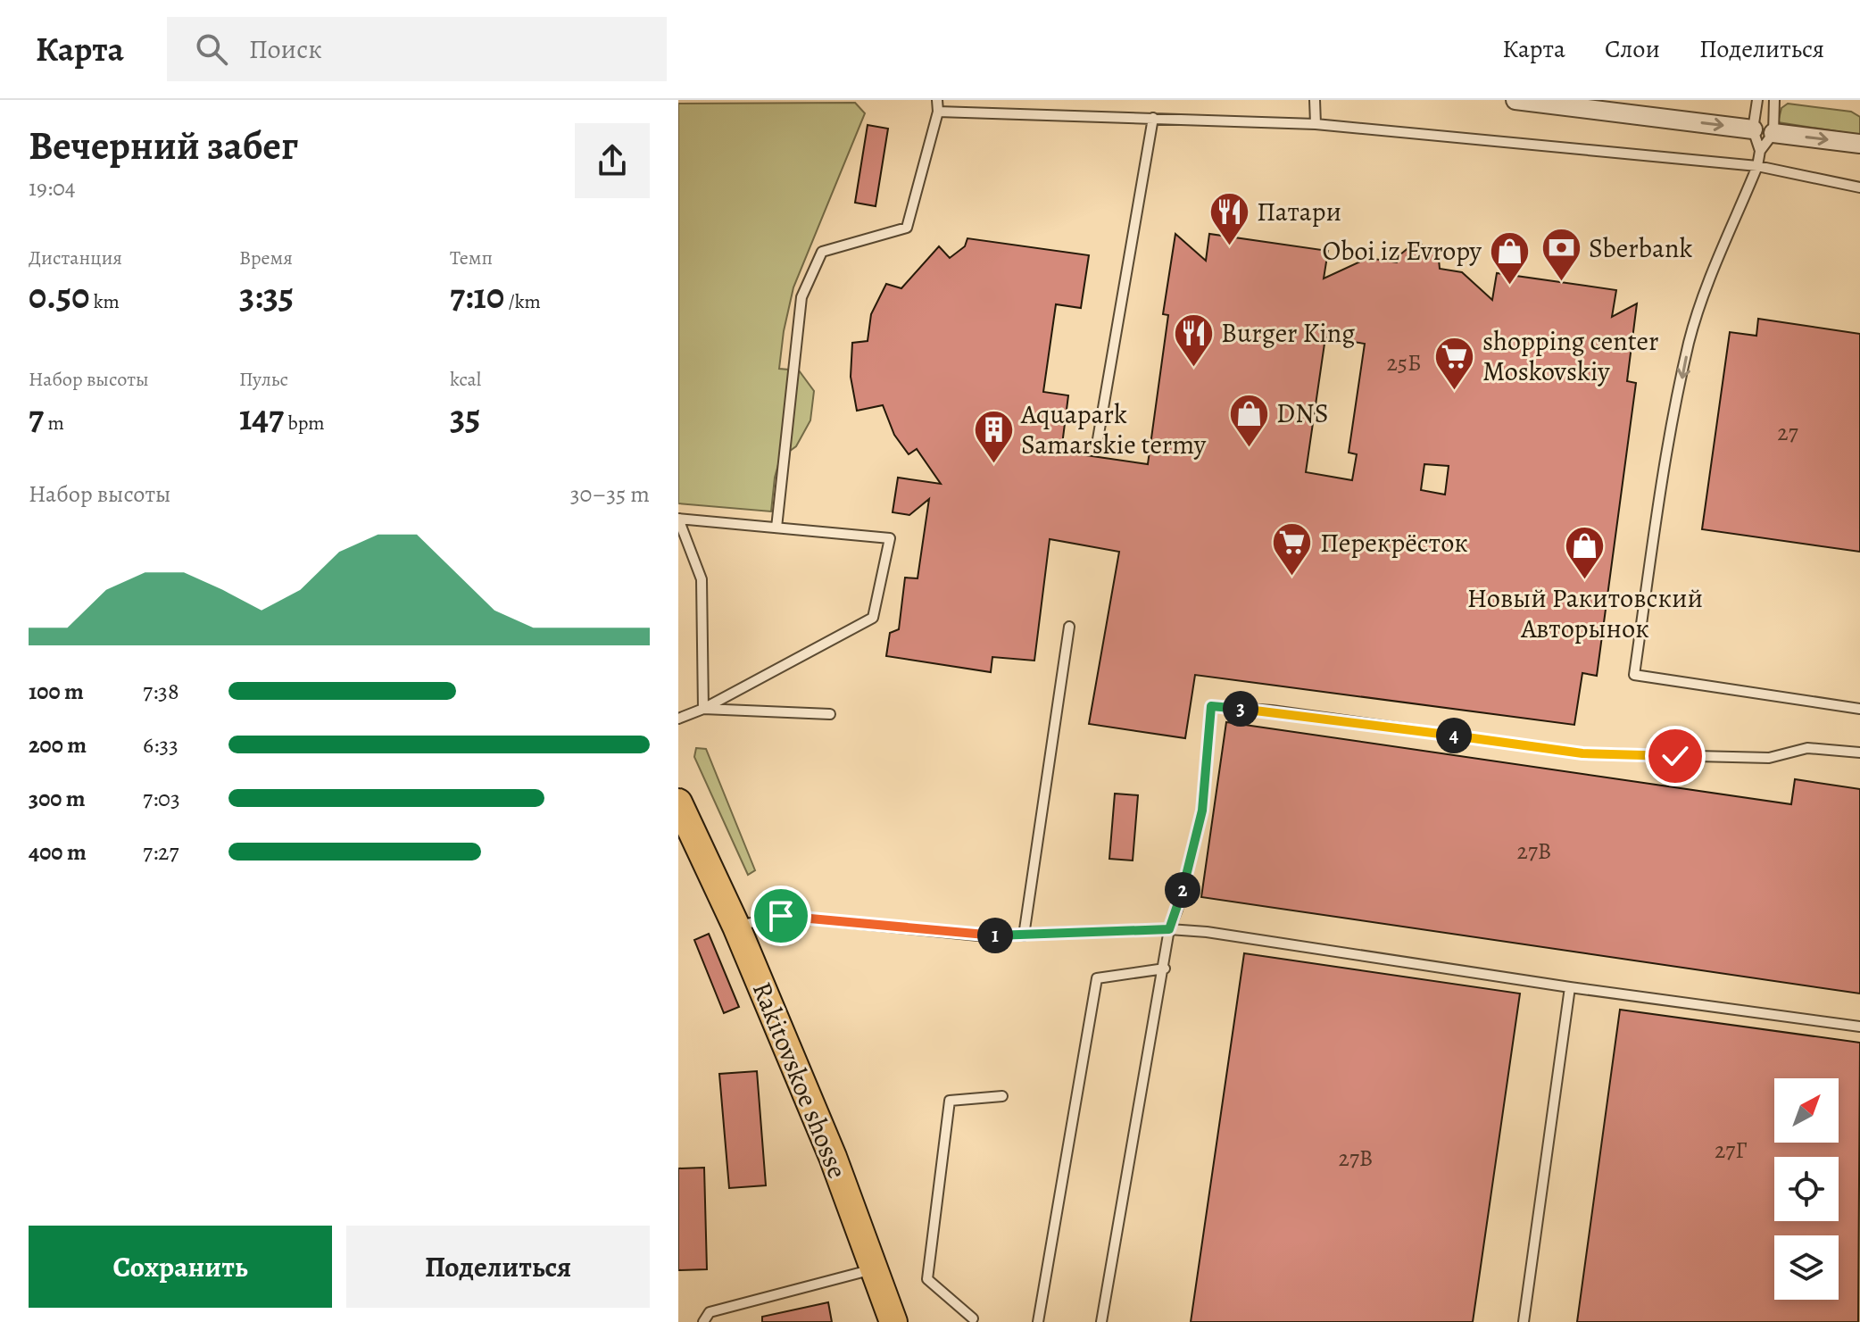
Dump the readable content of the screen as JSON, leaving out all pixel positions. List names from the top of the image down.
{
  "streets": {
    "main road": ["Rakitovskoe shosse"]
  },
  "places": {
    "restaurant": ["Патари", "Burger King"],
    "bank": ["Sberbank"],
    "shop": ["Oboi iz Evropy", "DNS", "Новый Ракитовский Авторынок"],
    "supermarket": ["shopping center Moskovskiy", "Перекрёсток"],
    "building": ["Aquapark Samarskie termy"]
  },
  "house_numbers": [
    "25Б",
    "27",
    "27В",
    "27Г",
    "27В"
  ],
  "north": "top right",
  "page": {
    "header": "Карта",
    "search": "Поиск",
    "nav": ["Карта", "Слои", "Поделиться"],
    "heading": ["Вечерний забег", "19:04"],
    "stats": [
      ["Дистанция", "0.50 km"],
      ["Время", "3:35"],
      ["Темп", "7:10 /km"],
      ["Набор высоты", "7 m"],
      ["Пульс", "147 bpm"],
      ["kcal", "35"]
    ],
    "chart": ["Набор высоты", "30–35 m"],
    "list": [
      {
        "name": "100 m",
        "note": "7:38"
      },
      {
        "name": "200 m",
        "note": "6:33"
      },
      {
        "name": "300 m",
        "note": "7:03"
      },
      {
        "name": "400 m",
        "note": "7:27"
      }
    ],
    "pins": [
      "3",
      "4",
      "2",
      "1"
    ],
    "buttons": ["Сохранить", "Поделиться"]
  }
}
